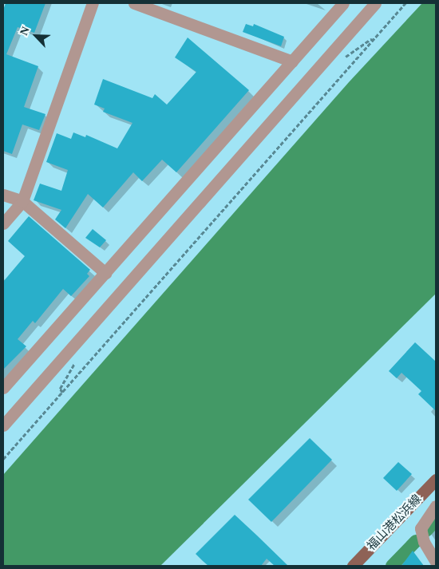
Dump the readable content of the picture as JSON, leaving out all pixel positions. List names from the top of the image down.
{
  "streets": {
    "main road": ["福山港松浜線"]
  },
  "north": "top left"
}
